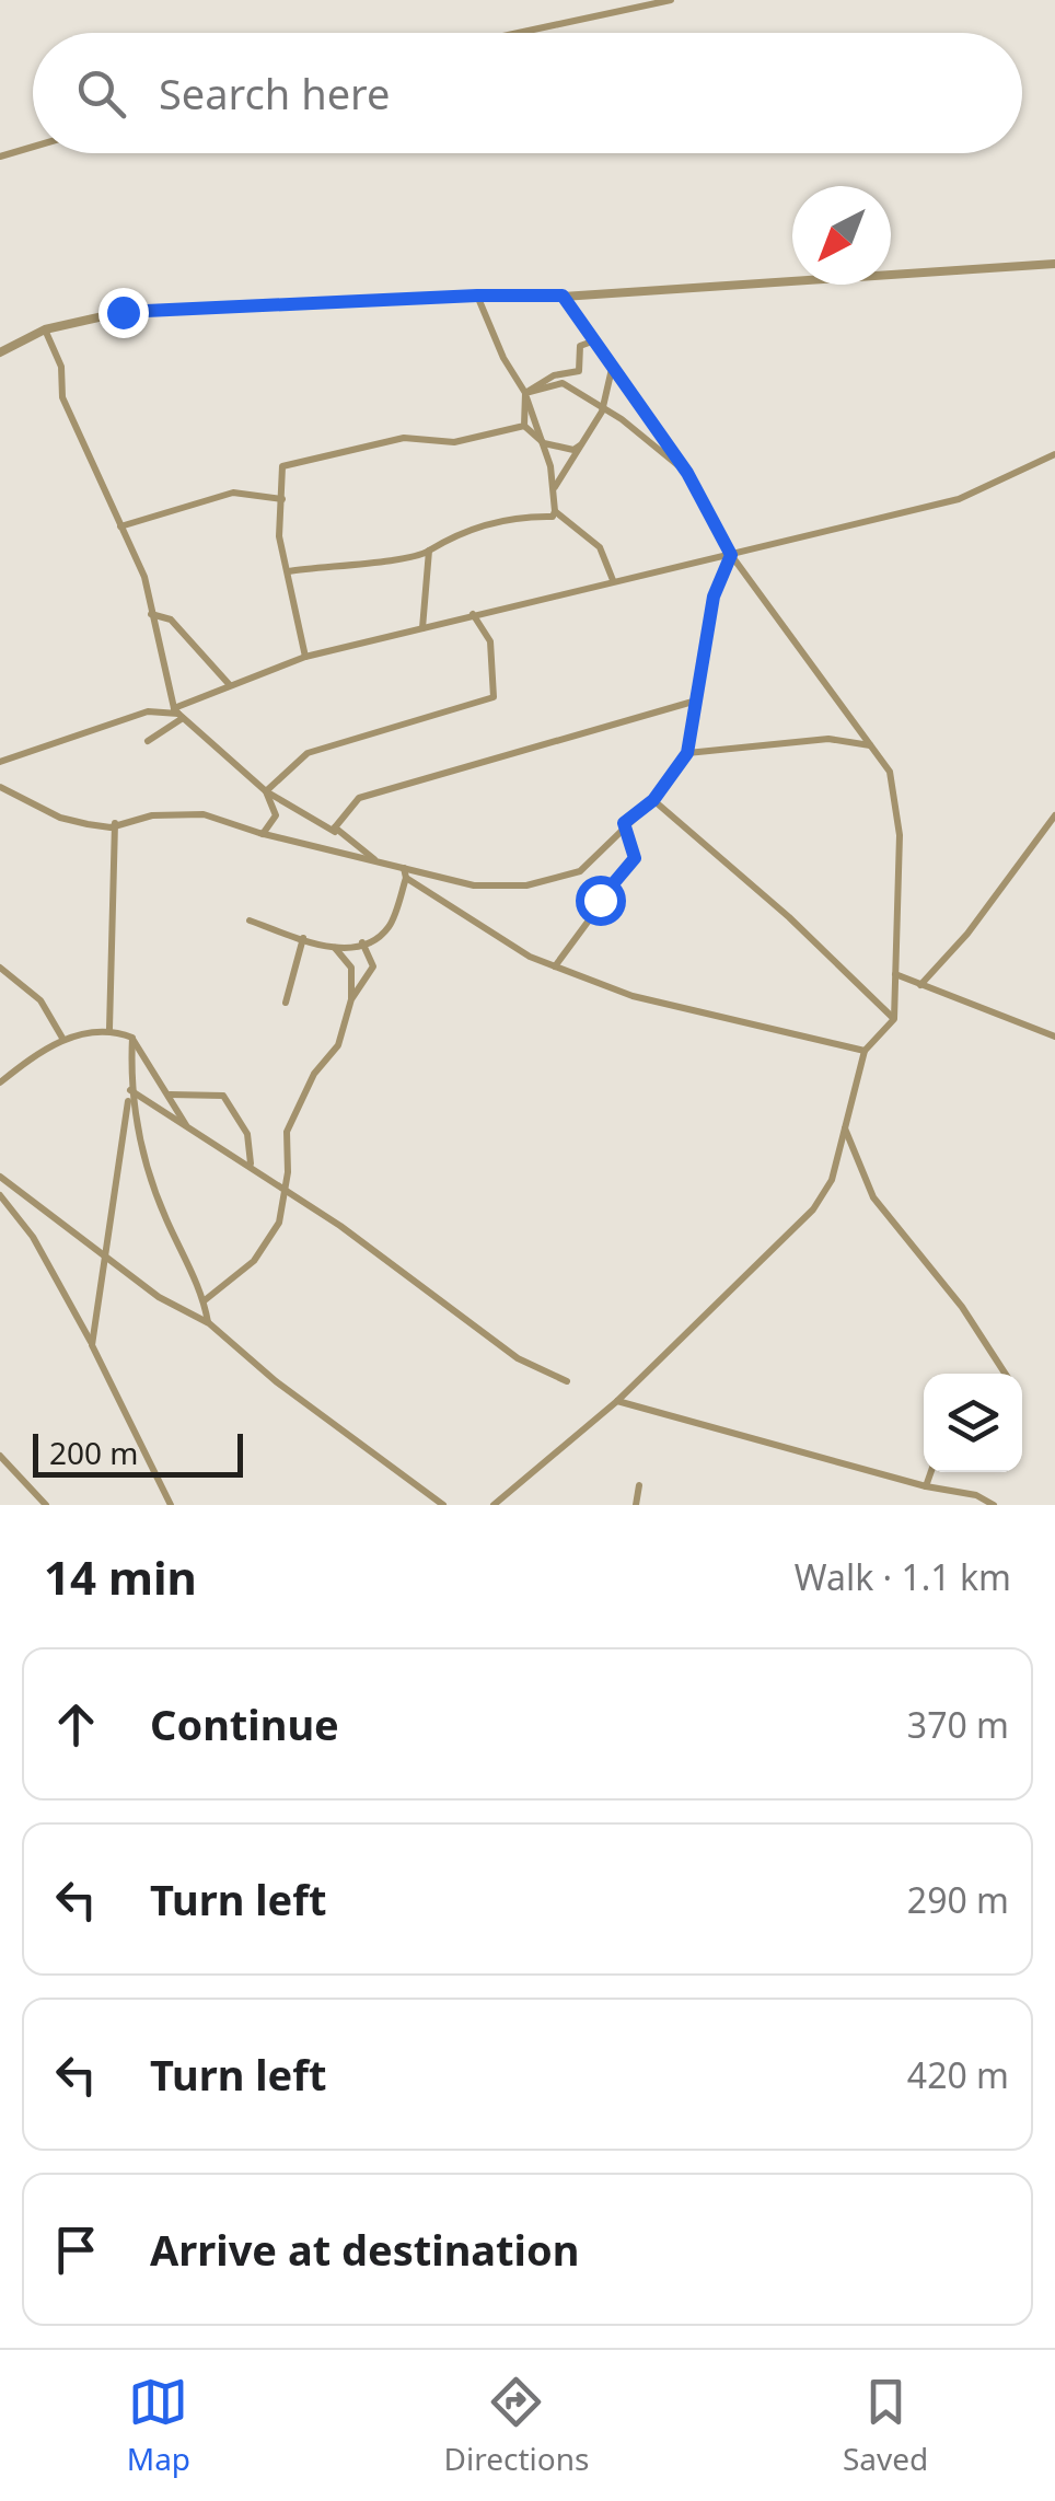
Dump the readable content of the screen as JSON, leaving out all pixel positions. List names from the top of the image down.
{
  "scale_bar": "200 m",
  "north": "bottom left",
  "page": {
    "search": "Search here",
    "scale": "200 m",
    "heading": ["14 min", "Walk · 1.1 km"],
    "list": [
      ["Continue", "370 m"],
      ["Turn left", "290 m"],
      ["Turn left", "420 m"],
      "Arrive at destination"
    ],
    "nav": ["Map", "Directions", "Saved"]
  }
}
